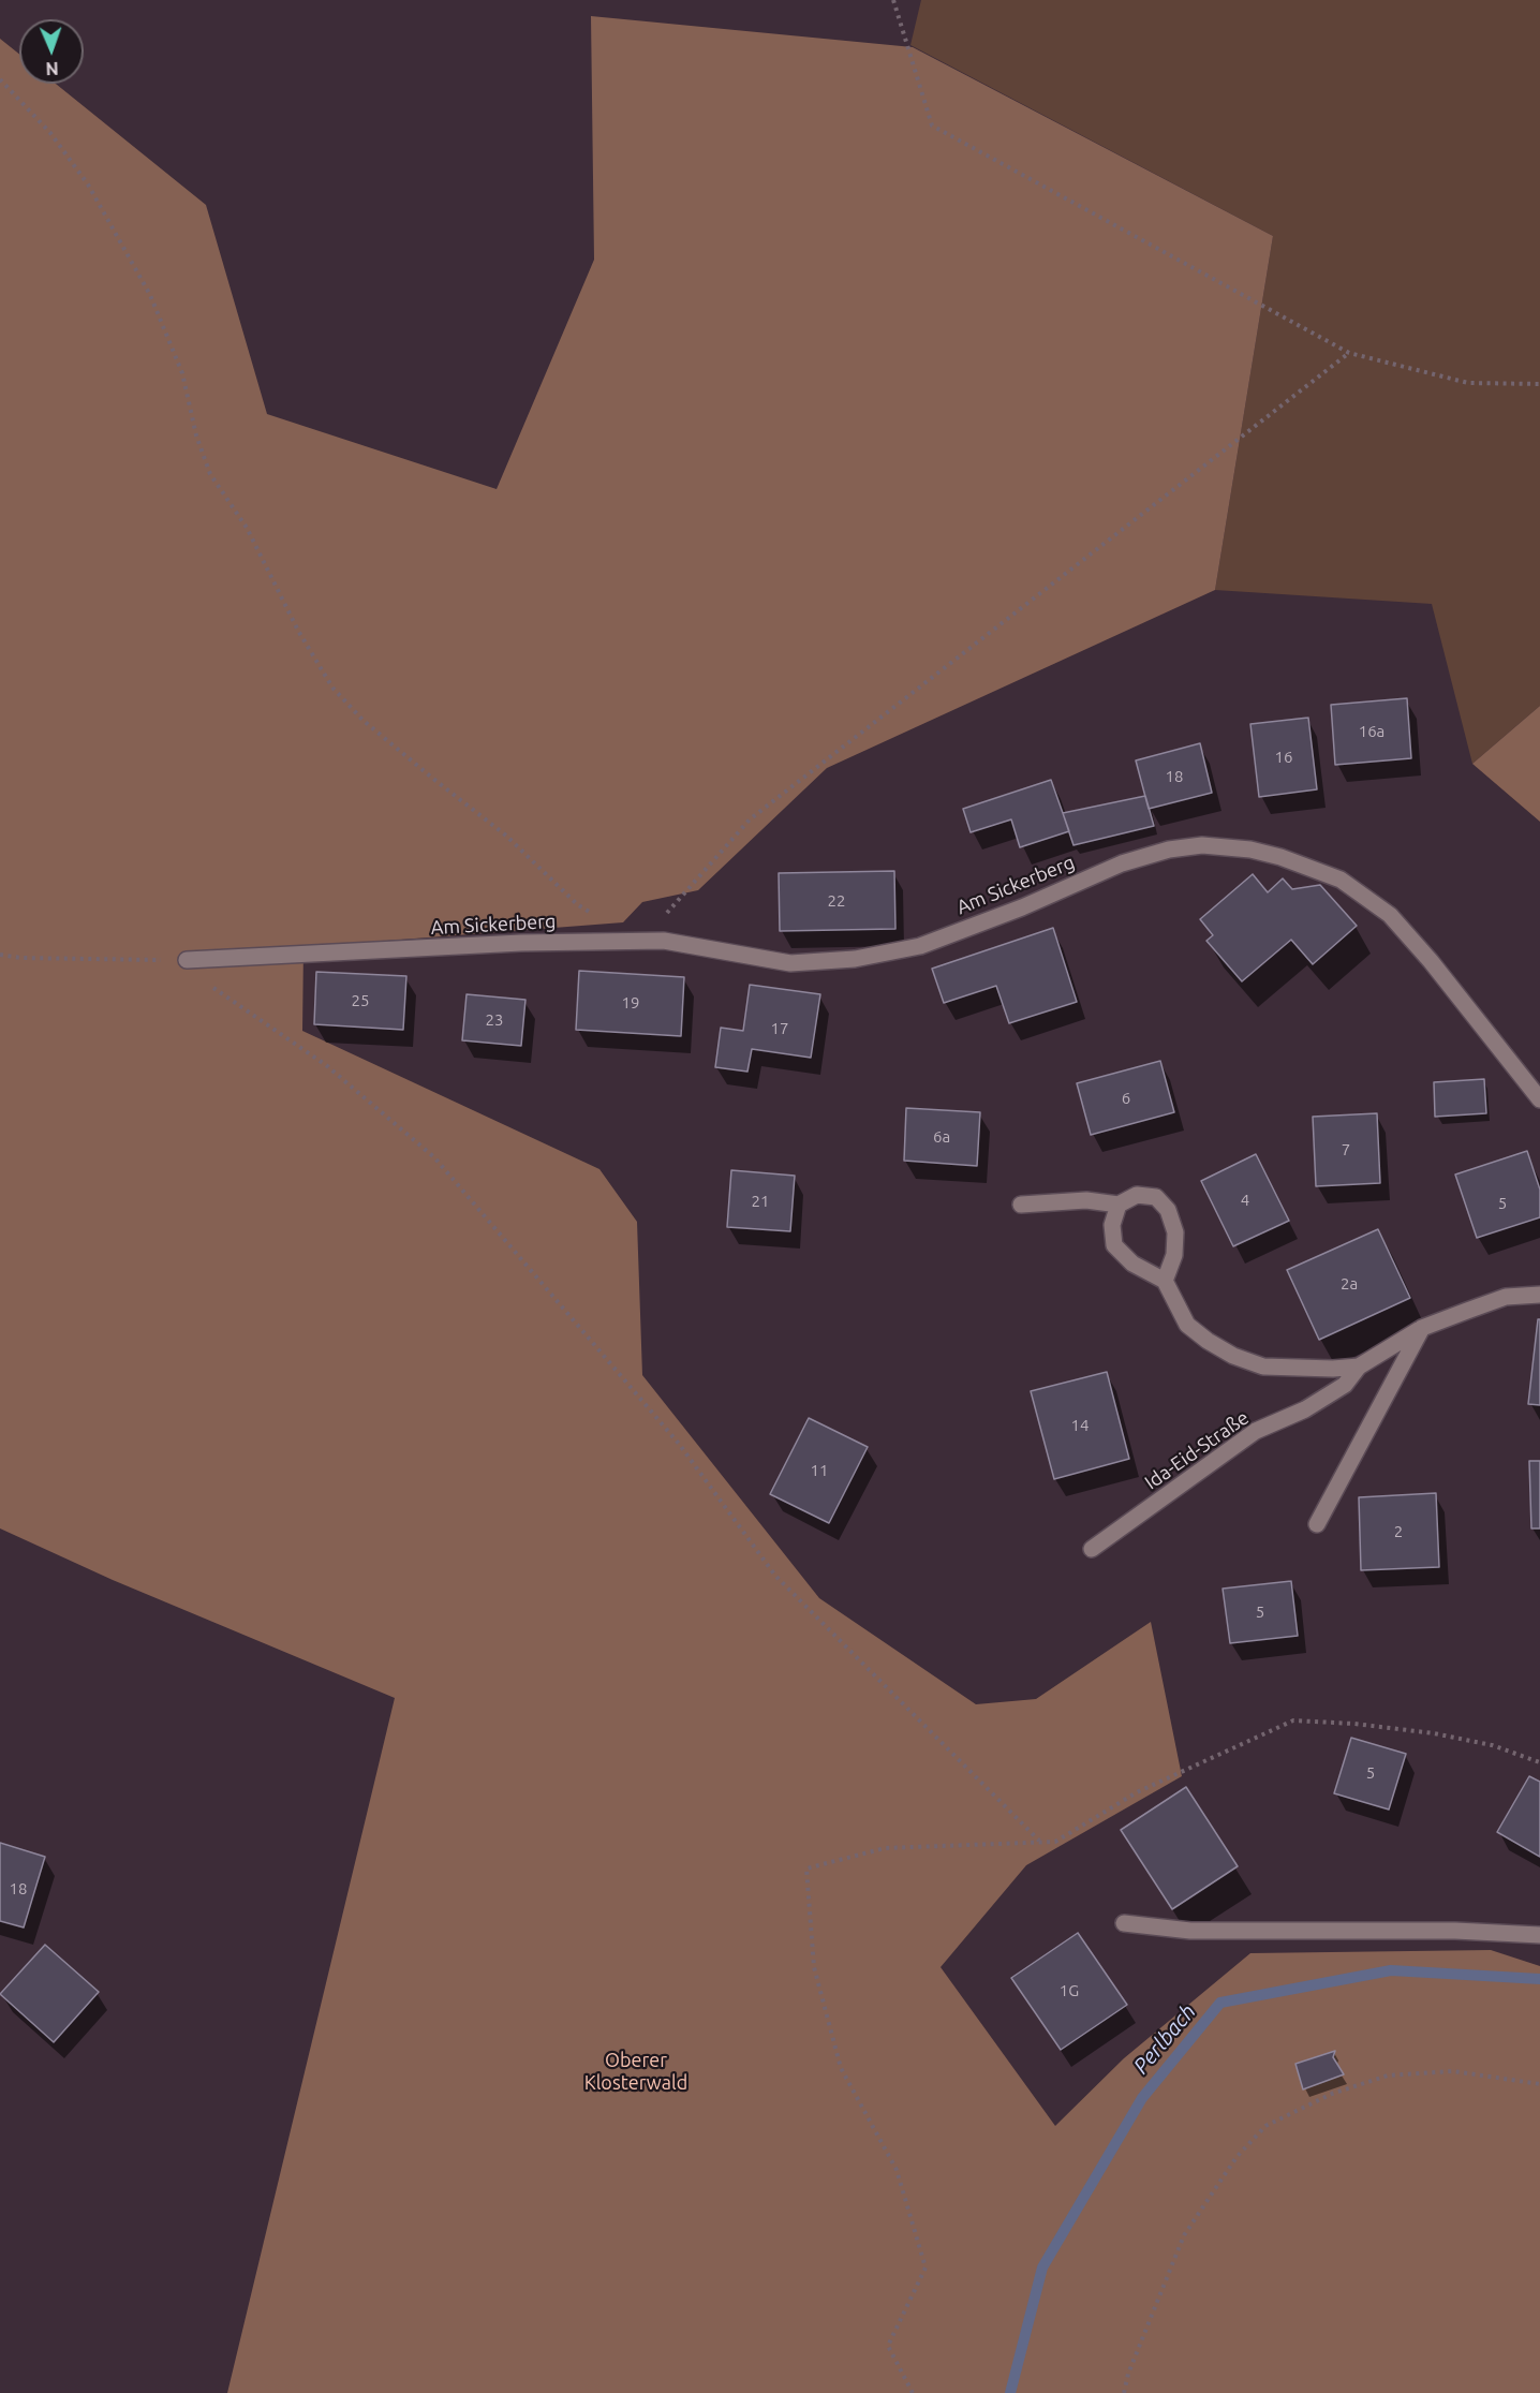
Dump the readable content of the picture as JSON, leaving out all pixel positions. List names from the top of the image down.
{
  "streets": {
    "street": ["Am Sickerberg", "Ida-Eid-Straße"]
  },
  "water": ["Perlbach"],
  "parks": ["Oberer Klosterwald"],
  "house_numbers": [
    "16a",
    "16",
    "18",
    "22",
    "25",
    "19",
    "23",
    "17",
    "6",
    "6a",
    "7",
    "4",
    "21",
    "5",
    "2a",
    "14",
    "11",
    "2",
    "5",
    "5",
    "18",
    "1G"
  ],
  "north": "bottom"
}
